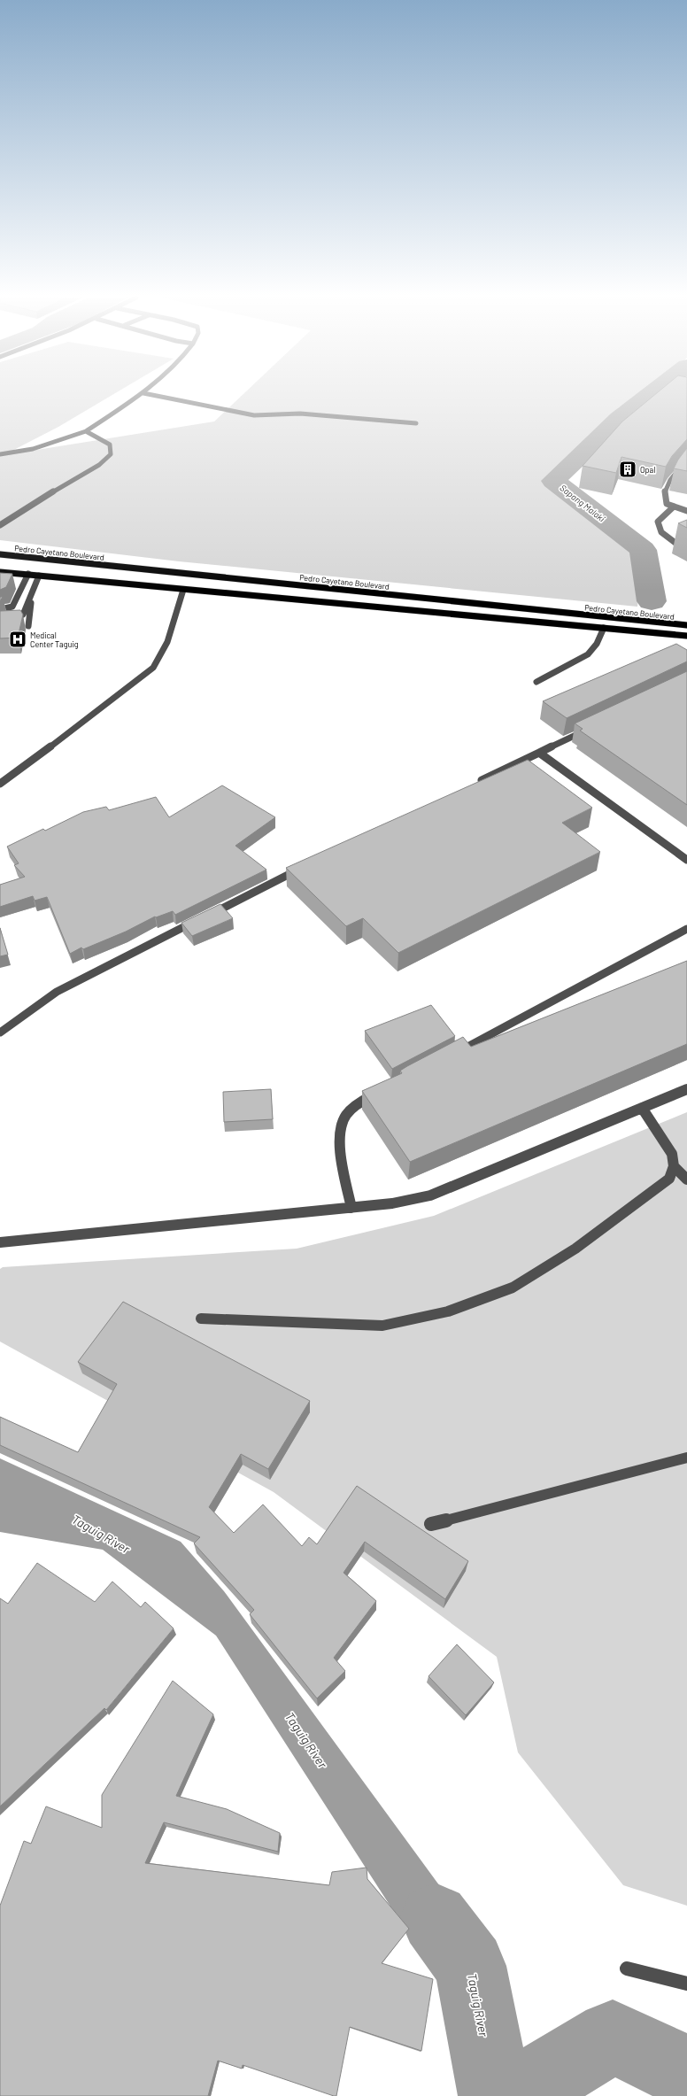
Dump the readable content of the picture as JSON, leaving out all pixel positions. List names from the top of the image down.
{
  "streets": {
    "main road": ["Pedro Cayetano Boulevard"]
  },
  "water": ["Sapang Malaki", "Taguig River"],
  "places": {
    "building": ["Opal"],
    "hospital": ["Medical Center Taguig"]
  }
}
